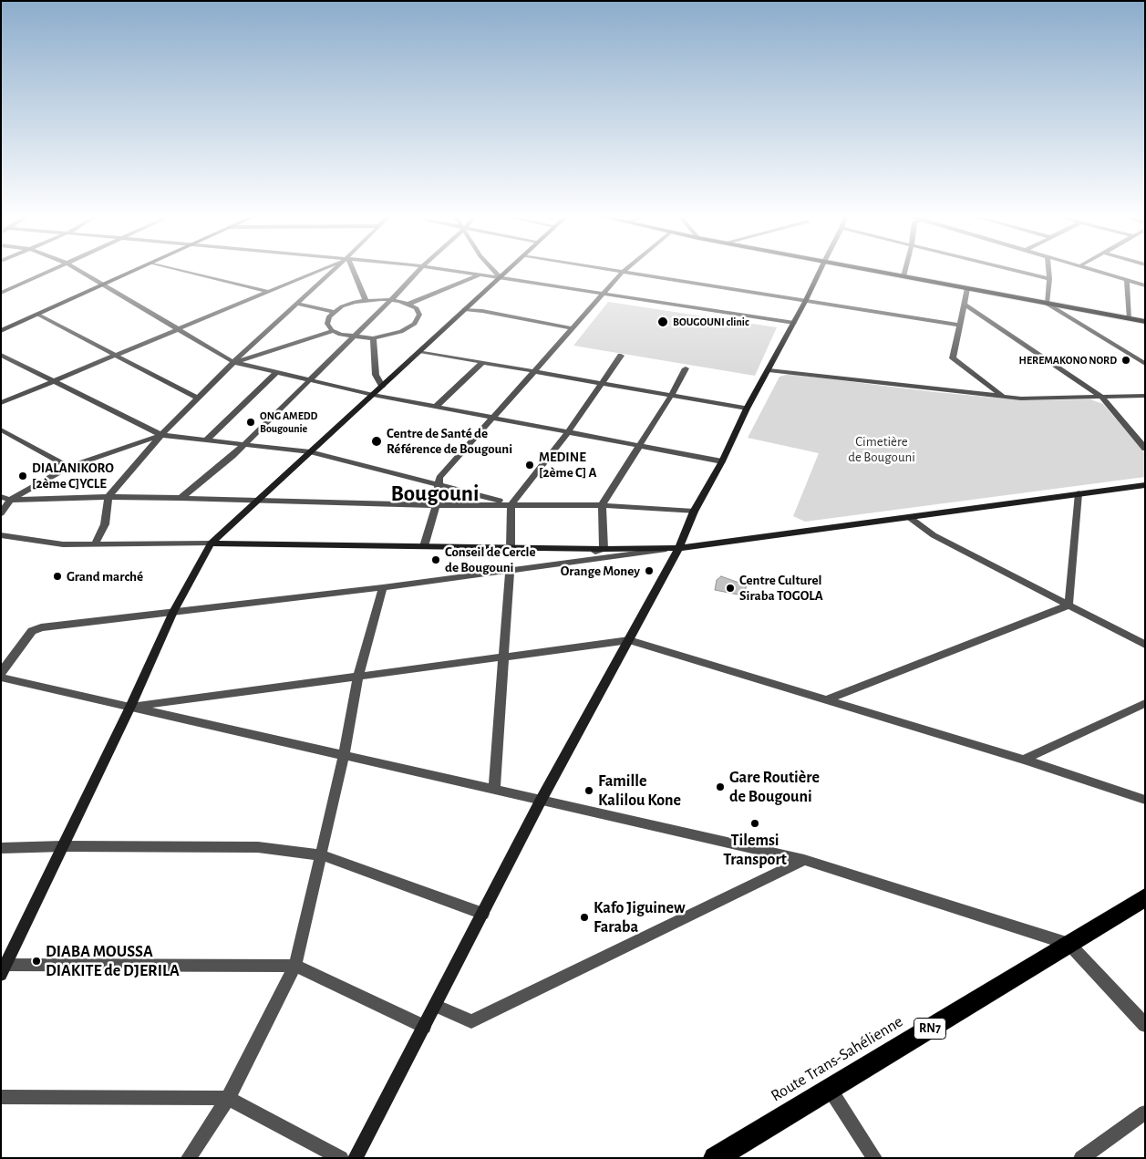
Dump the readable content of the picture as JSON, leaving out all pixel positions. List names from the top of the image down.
{
  "streets": {
    "highway": ["RN7", "Route Trans-Sahélienne"]
  },
  "districts": ["Bougouni"],
  "parks": ["Cimetière de Bougouni"],
  "places": [
    "BOUGOUNI clinic",
    "HEREMAKONO NORD",
    "ONG AMEDD Bougounie",
    "Centre de Santé de Référence de Bougouni",
    "MEDINE [2ème C] A",
    "DIALANIKORO [2ème C]YCLE",
    "Conseil de Cercle de Bougouni",
    "Orange Money",
    "Grand marché",
    "Centre Culturel Siraba TOGOLA",
    "Gare Routière de Bougouni",
    "Famille Kalilou Kone",
    "Tilemsi Transport",
    "Kafo Jiguinew Faraba",
    "DIABA MOUSSA DIAKITE de DJERILA"
  ]
}
